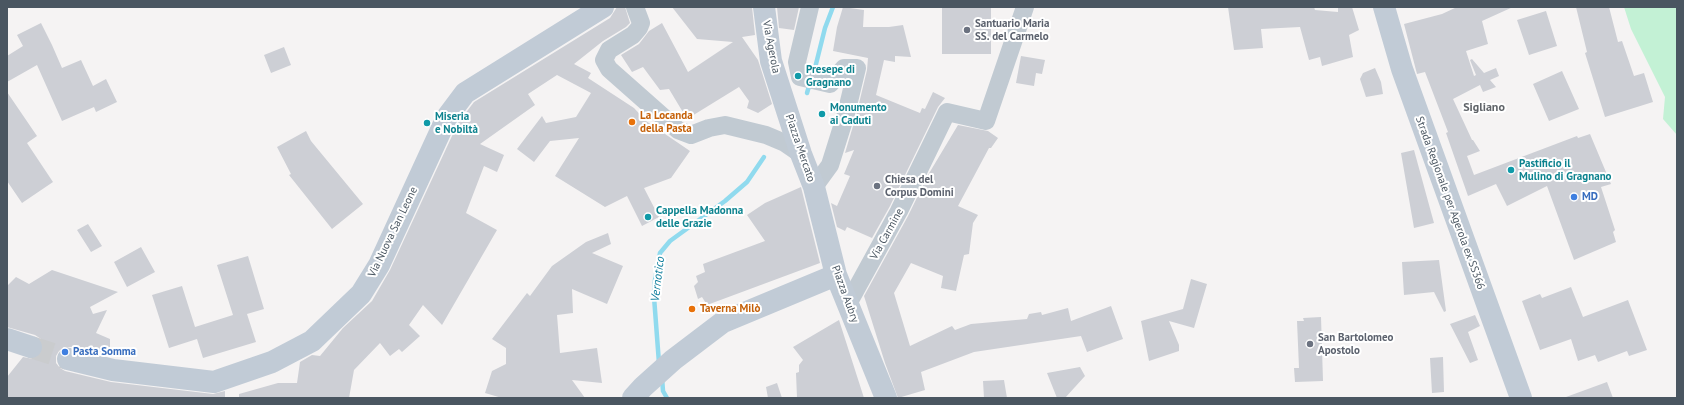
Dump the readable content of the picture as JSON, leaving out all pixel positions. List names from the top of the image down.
{
  "streets": {
    "street": [
      "Via Agerola",
      "Piazza Mercato",
      "Strada Regionale per Agerola ex SS366",
      "Via Nuova San Leone",
      "Via Carmine",
      "Piazza Aubry"
    ]
  },
  "crossings": [
    ["Via Agerola", "Piazza Mercato"],
    ["Piazza Mercato", "Piazza Aubry"],
    ["Via Carmine", "Piazza Aubry"]
  ],
  "districts": ["Sigliano"],
  "water": ["Vernotico"],
  "places": [
    "Santuario Maria SS. del Carmelo",
    "Presepe di Gragnano",
    "Monumento ai Caduti",
    "La Locanda della Pasta",
    "Miseria e Nobiltà",
    "Pastificio il Mulino di Gragnano",
    "Chiesa del Corpus Domini",
    "MD",
    "Cappella Madonna delle Grazie",
    "Taverna Milò",
    "San Bartolomeo Apostolo",
    "Pasta Somma"
  ]
}
